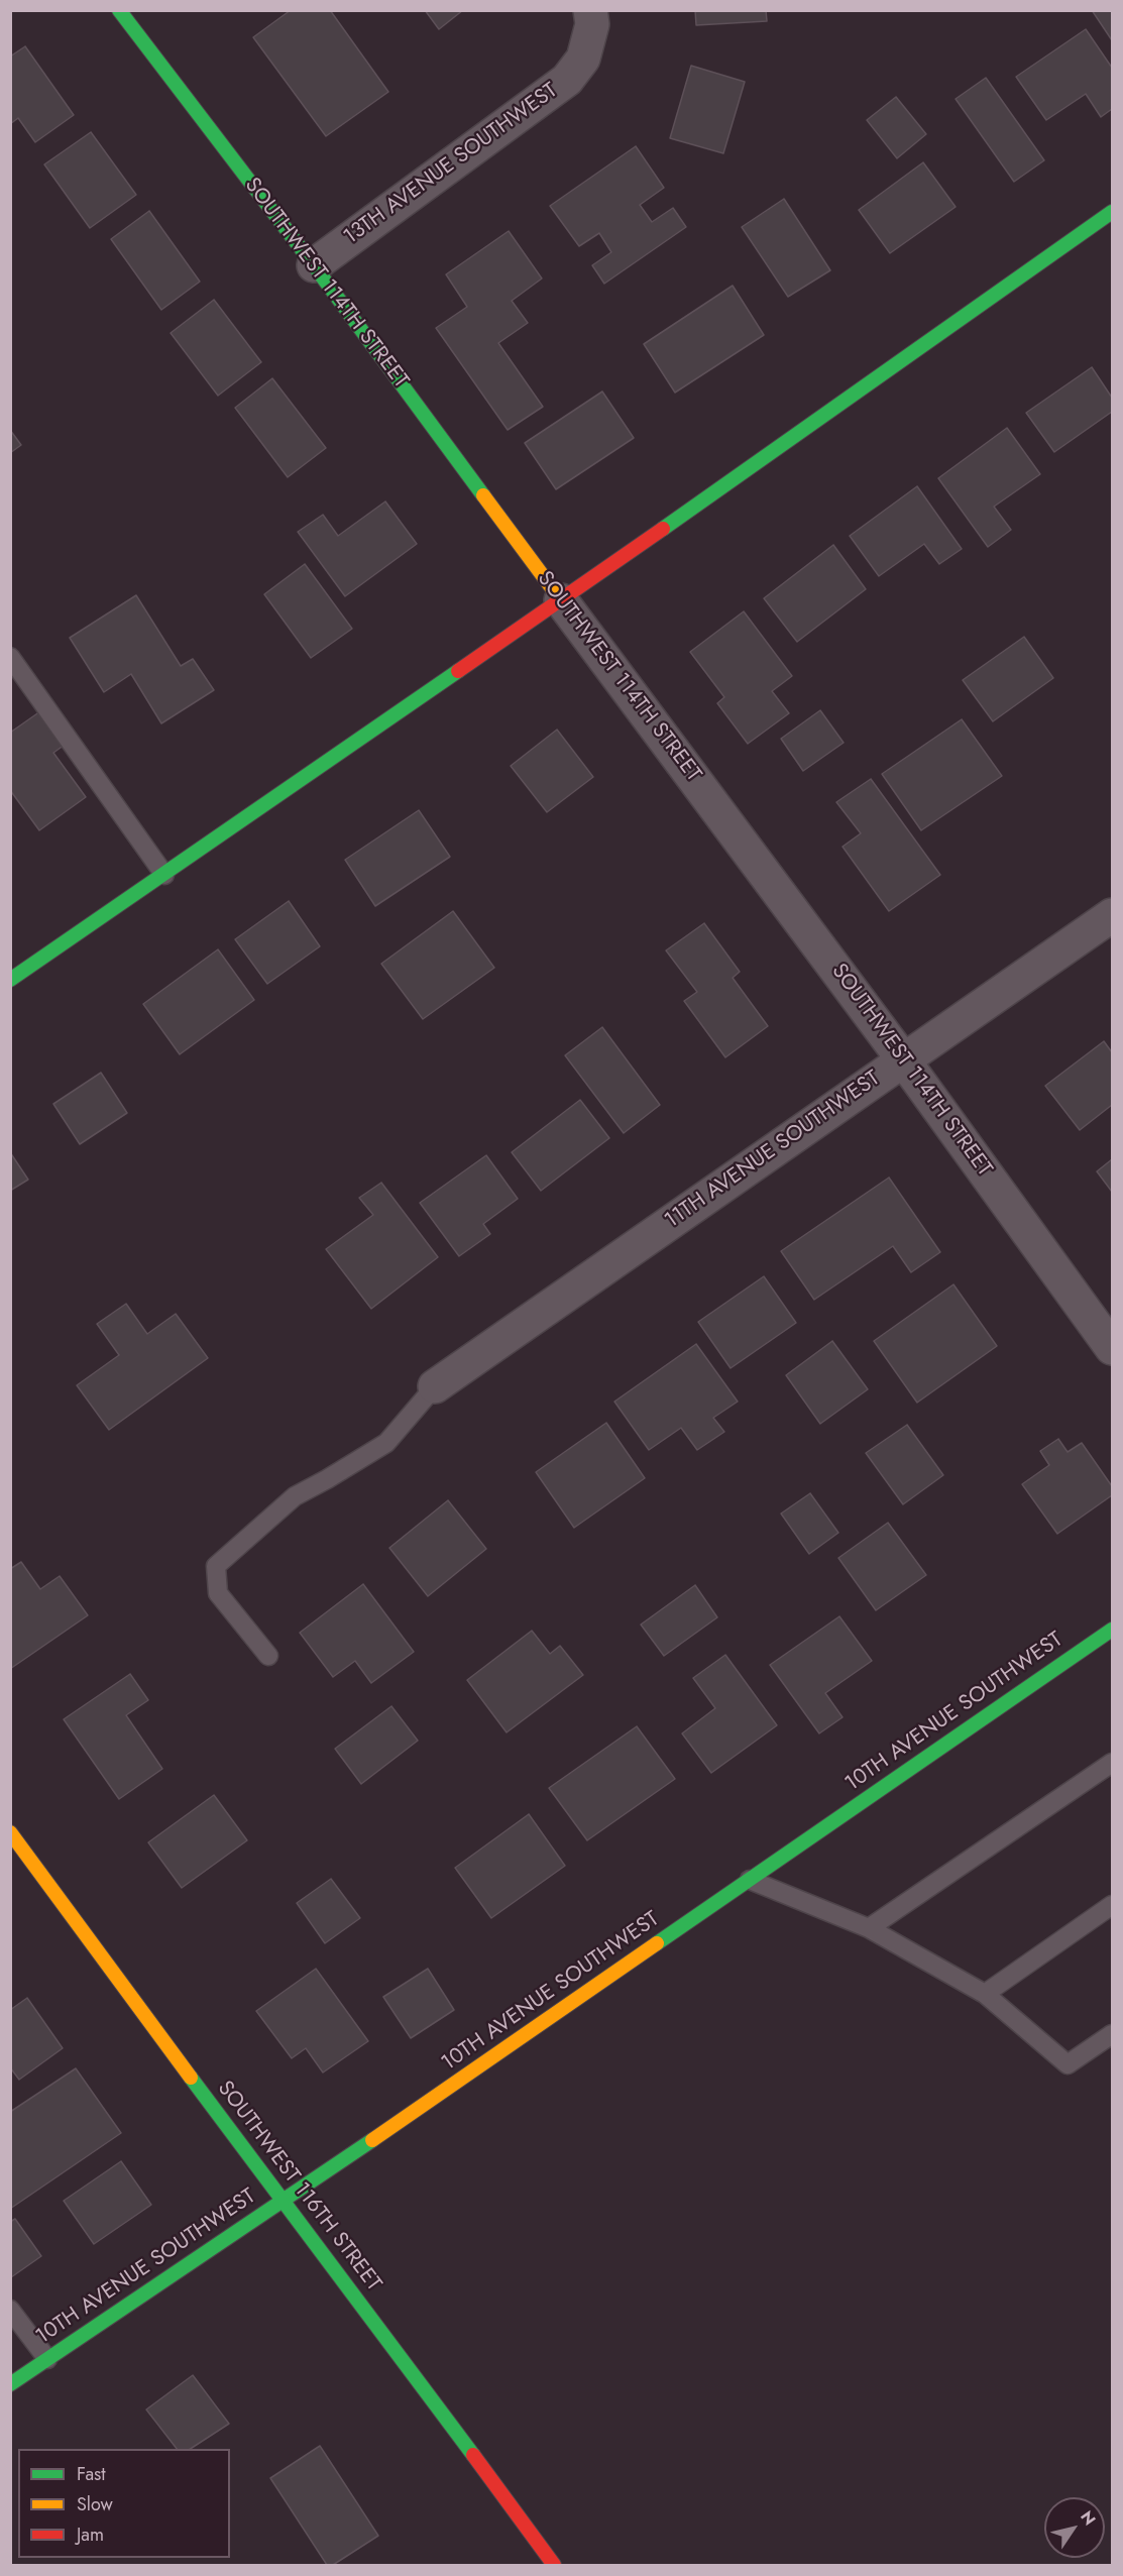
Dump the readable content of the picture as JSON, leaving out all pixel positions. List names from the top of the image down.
{
  "streets": {
    "street": [
      "13TH AVENUE SOUTHWEST",
      "SOUTHWEST 114TH STREET",
      "11TH AVENUE SOUTHWEST",
      "10TH AVENUE SOUTHWEST",
      "SOUTHWEST 116TH STREET"
    ]
  },
  "crossings": [
    ["13TH AVENUE SOUTHWEST", "SOUTHWEST 114TH STREET"],
    ["SOUTHWEST 114TH STREET", "11TH AVENUE SOUTHWEST"],
    ["10TH AVENUE SOUTHWEST", "SOUTHWEST 116TH STREET"]
  ],
  "legend": ["Fast", "Slow", "Jam"],
  "north": "top right"
}
